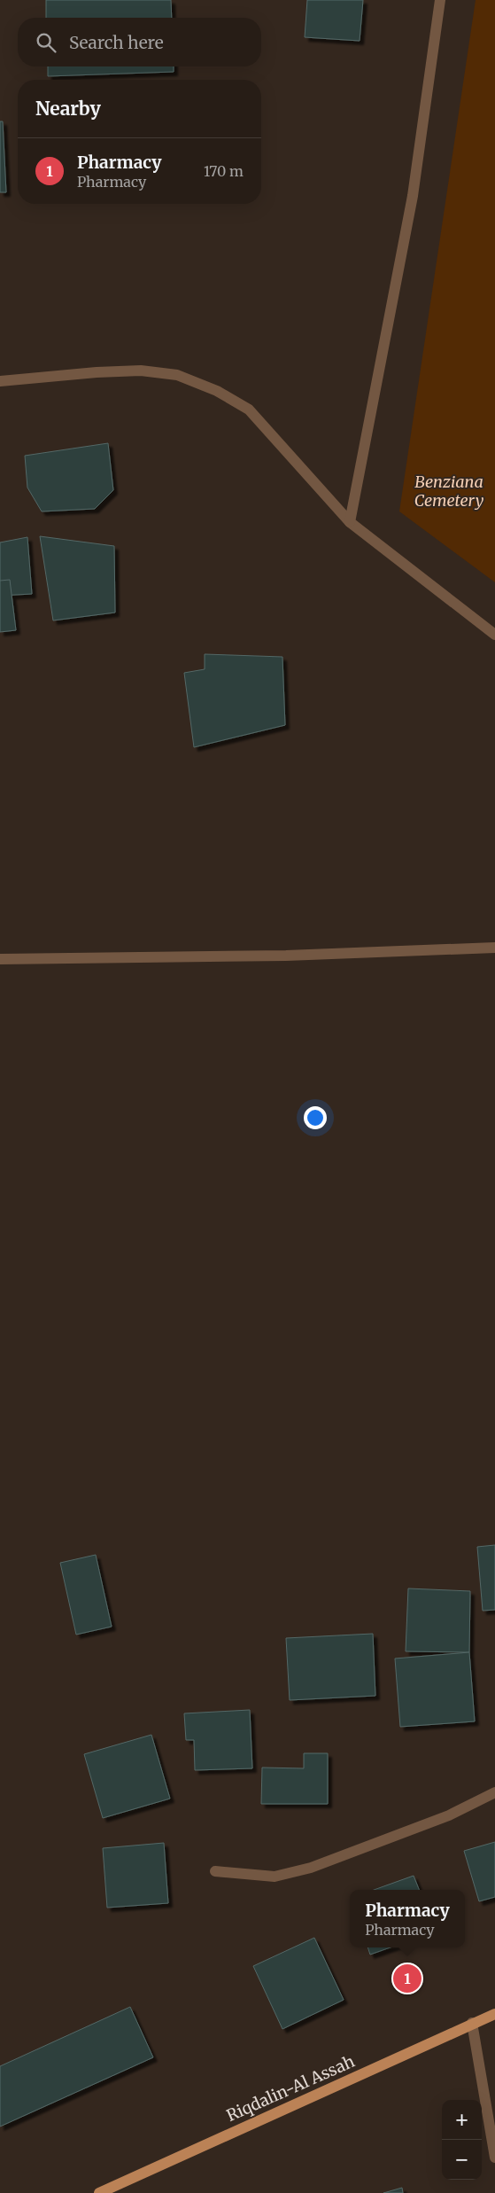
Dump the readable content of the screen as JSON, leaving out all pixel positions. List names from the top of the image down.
{
  "streets": {
    "main road": ["Riqdalin-Al Assah"]
  },
  "parks": ["Benziana Cemetery"],
  "page": {
    "search": "Search here",
    "heading": "Nearby",
    "list": [
      {
        "mark": "1",
        "name": "Pharmacy",
        "note": "Pharmacy",
        "value": "170 m"
      }
    ],
    "popup": ["Pharmacy", "Pharmacy"],
    "pins": "1",
    "map_buttons": ["+", "−"]
  }
}
